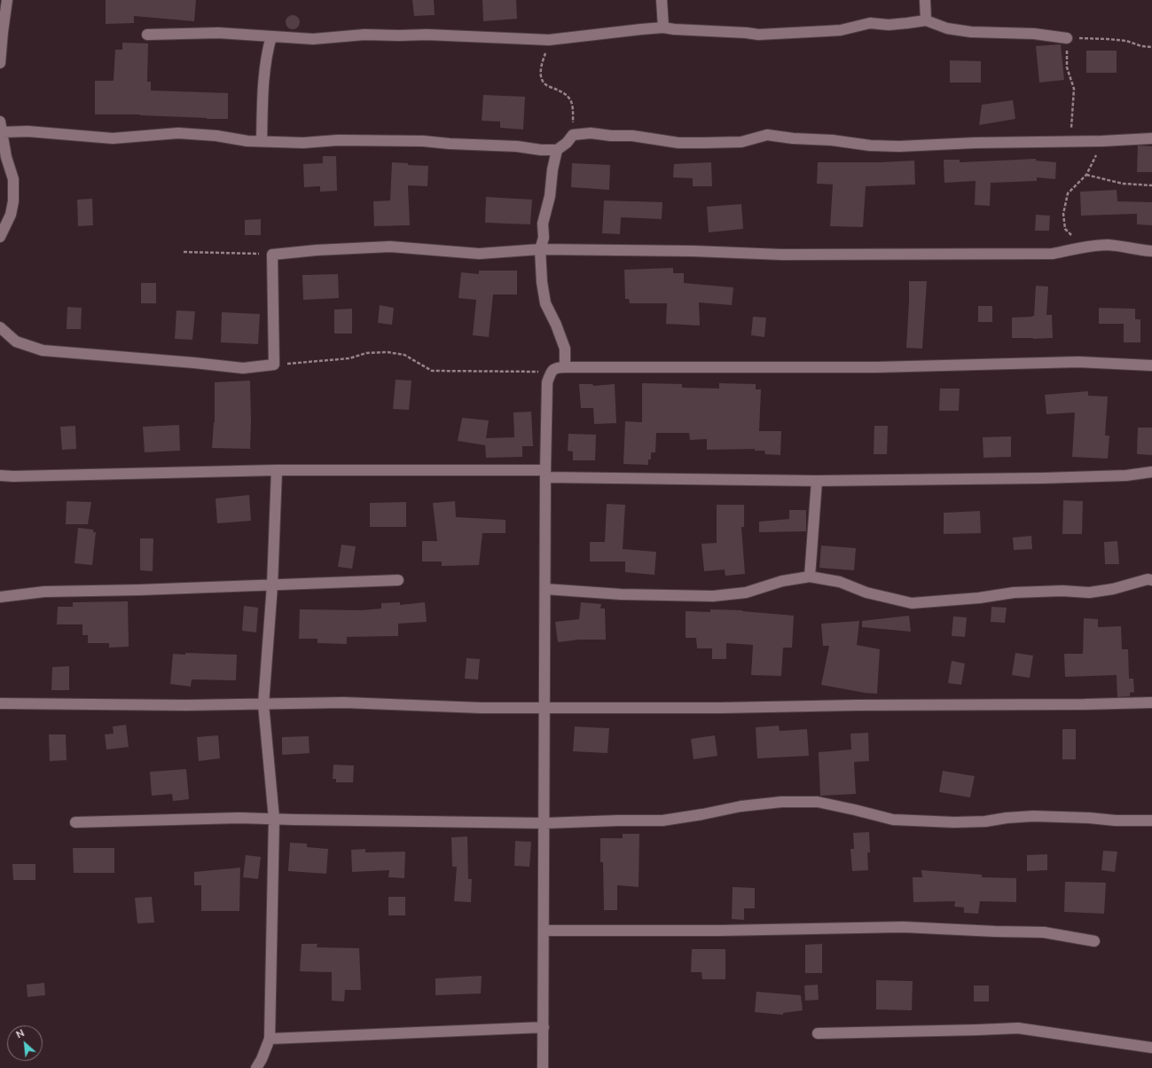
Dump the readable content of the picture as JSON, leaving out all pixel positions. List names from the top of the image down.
{
  "north": "top left"
}
